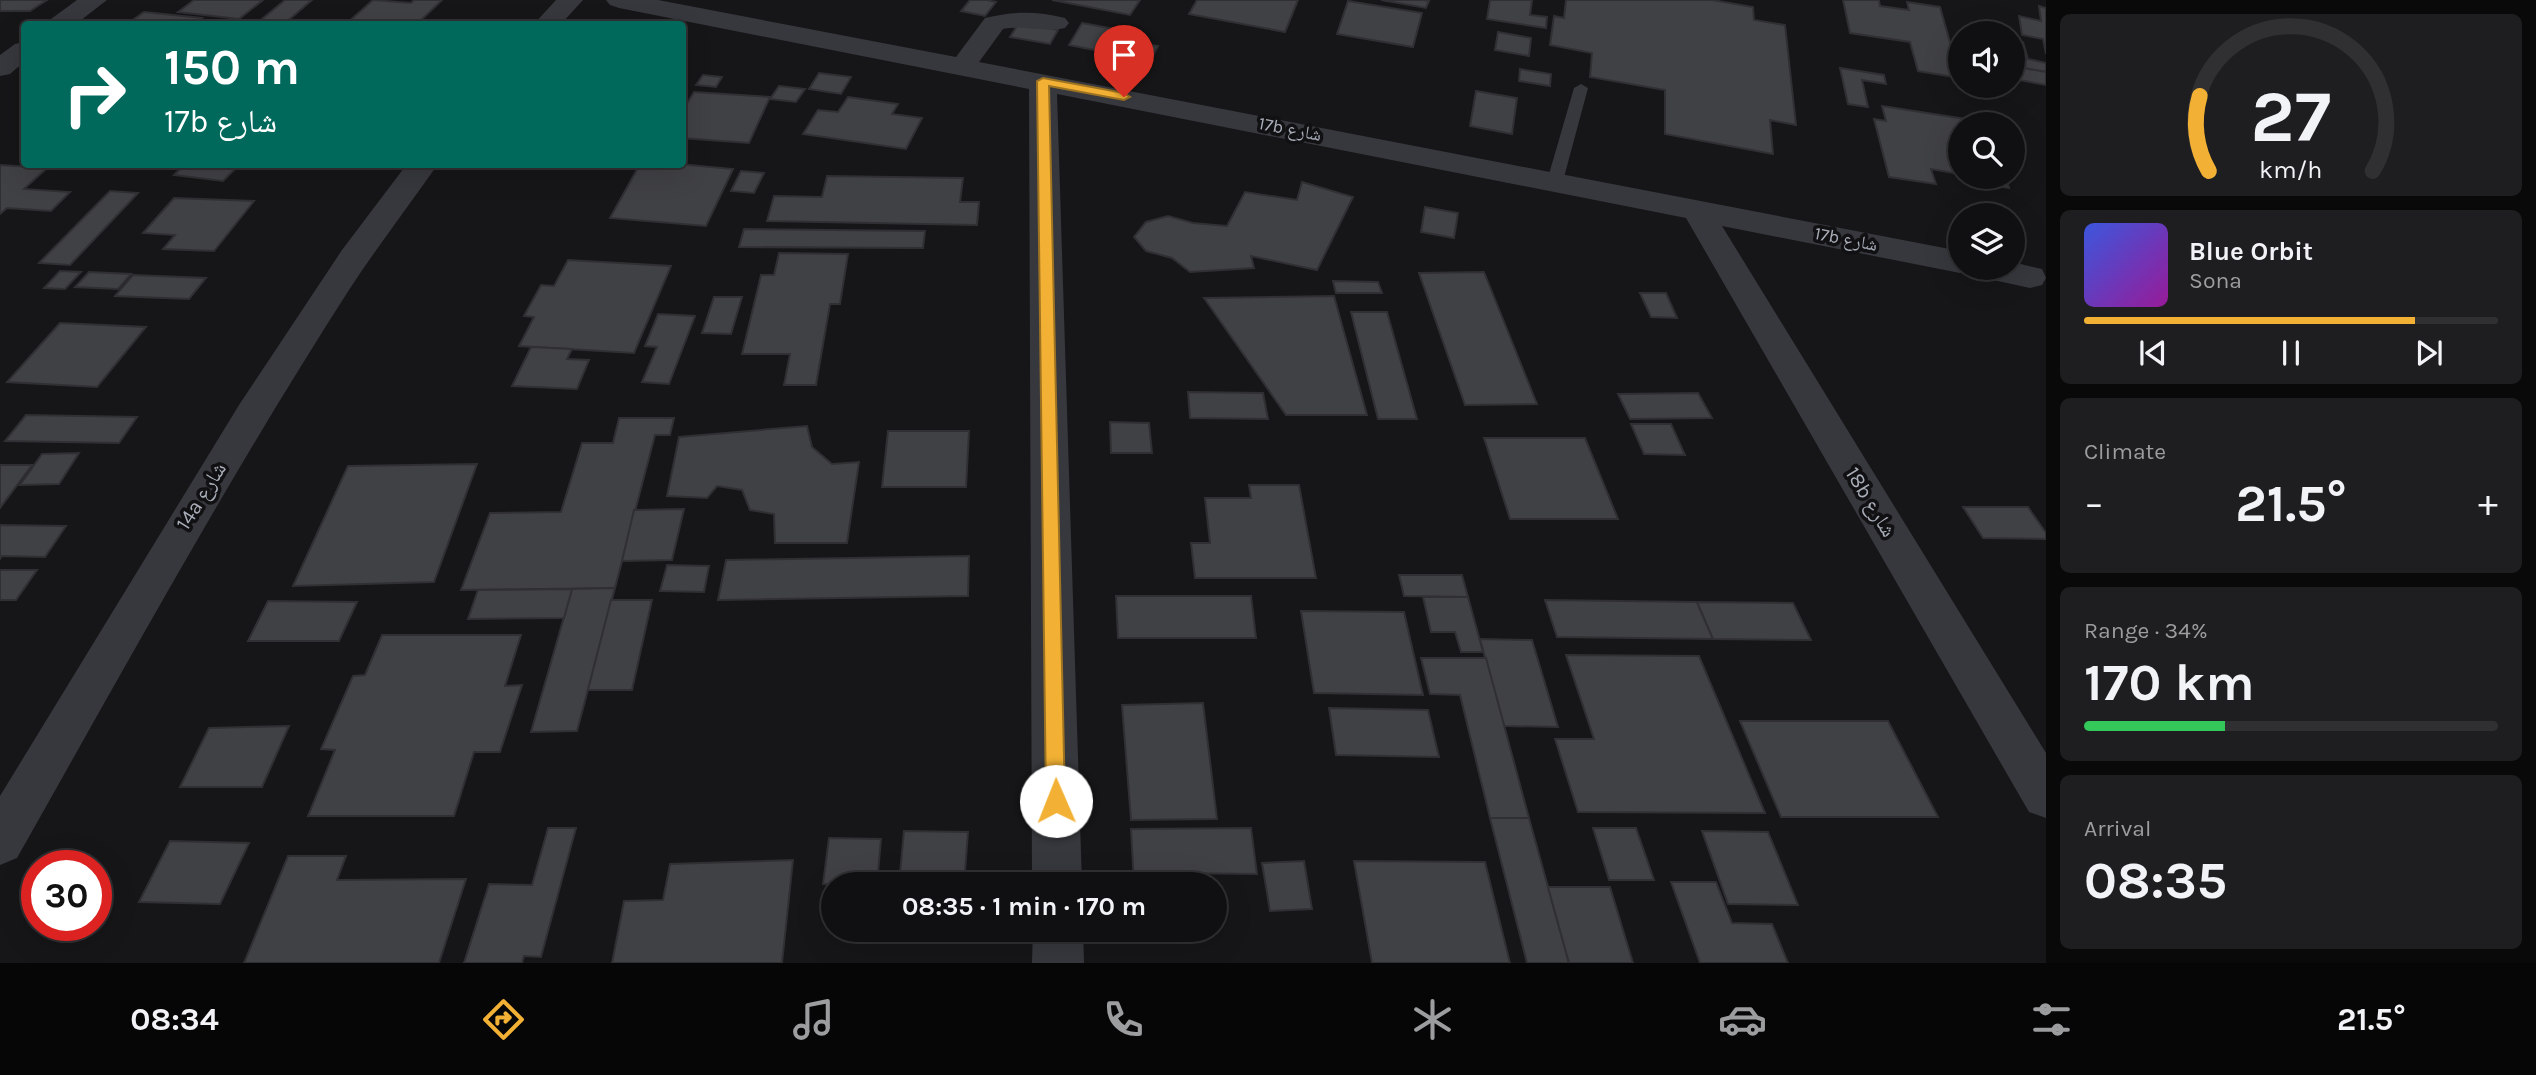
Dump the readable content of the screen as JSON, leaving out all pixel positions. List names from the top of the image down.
{
  "streets": {
    "street": ["17b شارع", "14a شارع", "18b شارع"]
  },
  "crossings": [
    ["17b شارع", "18b شارع"]
  ],
  "page": {
    "turn": ["150 m", "17b شارع"],
    "song": ["Blue Orbit", "Sona"],
    "tile": [
      "Climate",
      ["Range · 34%", "170 km"],
      ["Arrival", "08:35"]
    ],
    "heat": ["−", "21.5°", "+"],
    "limit": "30",
    "trip": "08:35 · 1 min · 170 m",
    "tabs": ["08:34", "21.5°"],
    "gauge": ["27", "km/h"]
  }
}
